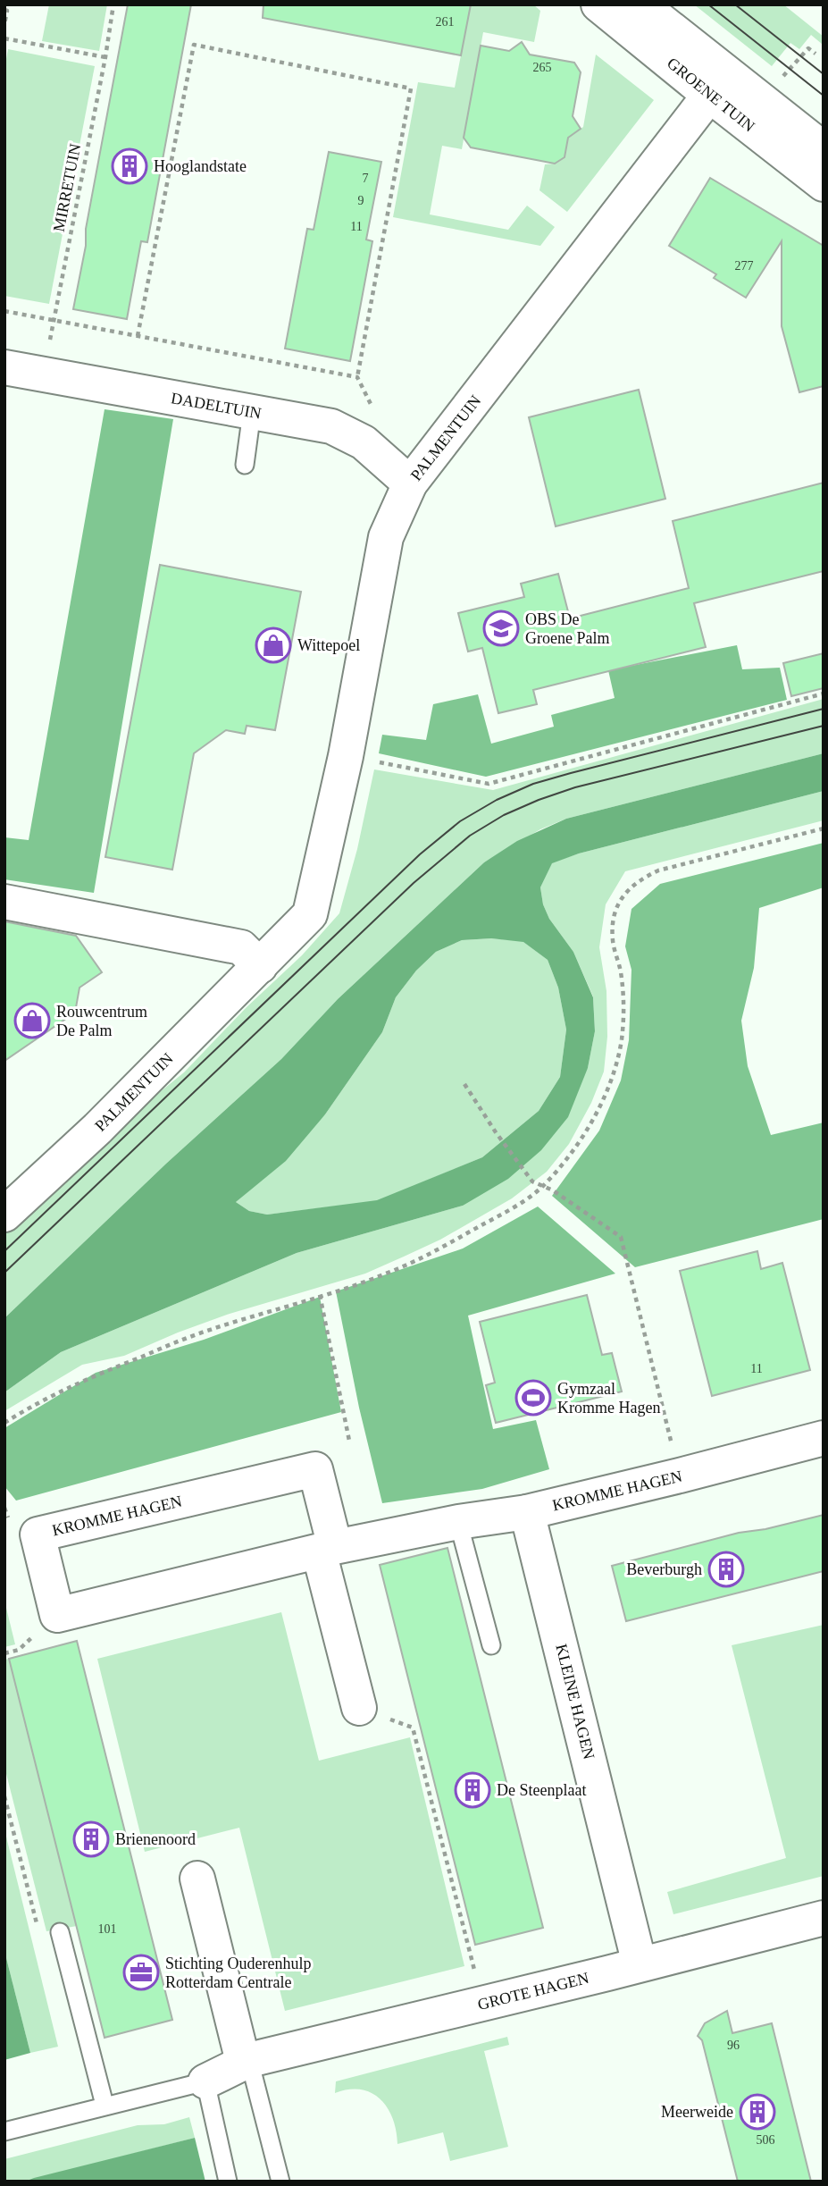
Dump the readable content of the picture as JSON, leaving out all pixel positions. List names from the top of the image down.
{
  "streets": {
    "street": [
      "GROENE TUIN",
      "DADELTUIN",
      "PALMENTUIN",
      "KROMME HAGEN",
      "KLEINE HAGEN",
      "GROTE HAGEN"
    ],
    "path": ["MIRRETUIN"]
  },
  "crossings": [
    ["GROENE TUIN", "PALMENTUIN"],
    ["MIRRETUIN", "DADELTUIN"],
    ["DADELTUIN", "PALMENTUIN"],
    ["KROMME HAGEN", "KLEINE HAGEN"],
    ["KLEINE HAGEN", "GROTE HAGEN"]
  ],
  "places": {
    "building": [
      "Hooglandstate",
      "Beverburgh",
      "De Steenplaat",
      "Brienenoord",
      "Meerweide"
    ],
    "school or university": ["OBS De Groene Palm"],
    "shop": ["Wittepoel", "Rouwcentrum De Palm"],
    "sports": ["Gymzaal Kromme Hagen"],
    "office": ["Stichting Ouderenhulp Rotterdam Centrale"]
  },
  "house_numbers": [
    "261",
    "265",
    "7",
    "9",
    "11",
    "277",
    "11",
    "101",
    "96",
    "506"
  ]
}
